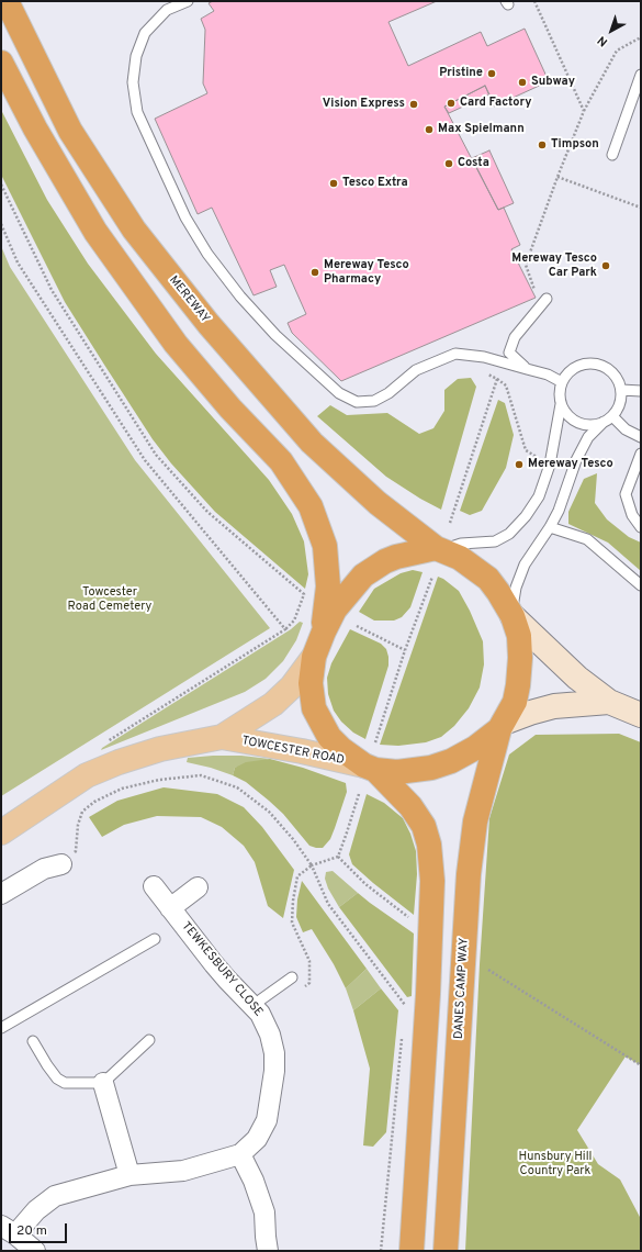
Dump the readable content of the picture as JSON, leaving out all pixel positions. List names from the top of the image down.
{
  "streets": {
    "highway": ["MEREWAY", "DANES CAMP WAY"],
    "main road": ["TOWCESTER ROAD"],
    "street": ["TEWKESBURY CLOSE"]
  },
  "crossings": [
    ["MEREWAY", "DANES CAMP WAY"]
  ],
  "parks": ["Towcester Road Cemetery", "Hunsbury Hill Country Park"],
  "places": [
    "Pristine",
    "Subway",
    "Card Factory",
    "Vision Express",
    "Max Spielmann",
    "Timpson",
    "Costa",
    "Tesco Extra",
    "Mereway Tesco Car Park",
    "Mereway Tesco Pharmacy",
    "Mereway Tesco"
  ],
  "scale_bar": "20 m",
  "north": "bottom left"
}
